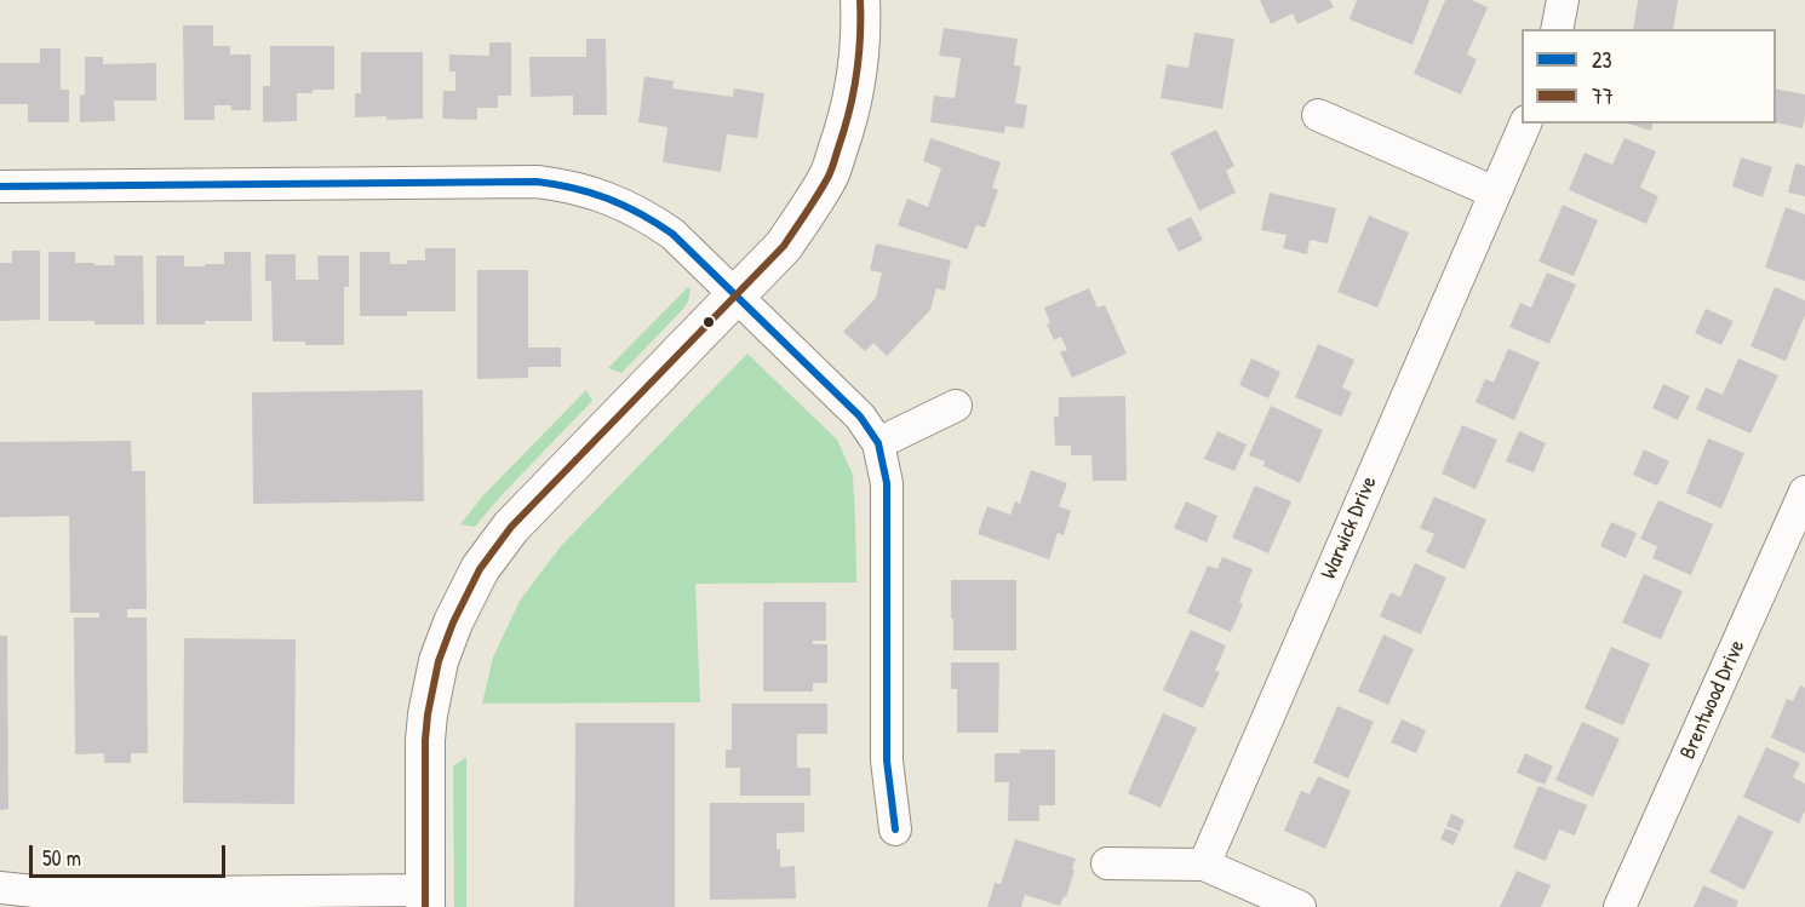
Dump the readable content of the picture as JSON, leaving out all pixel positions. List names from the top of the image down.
{
  "streets": {
    "street": ["Warwick Drive", "Brentwood Drive"]
  },
  "lines": ["transit line 77", "transit line 23"],
  "legend": ["23", "77"],
  "scale_bar": "50 m"
}
